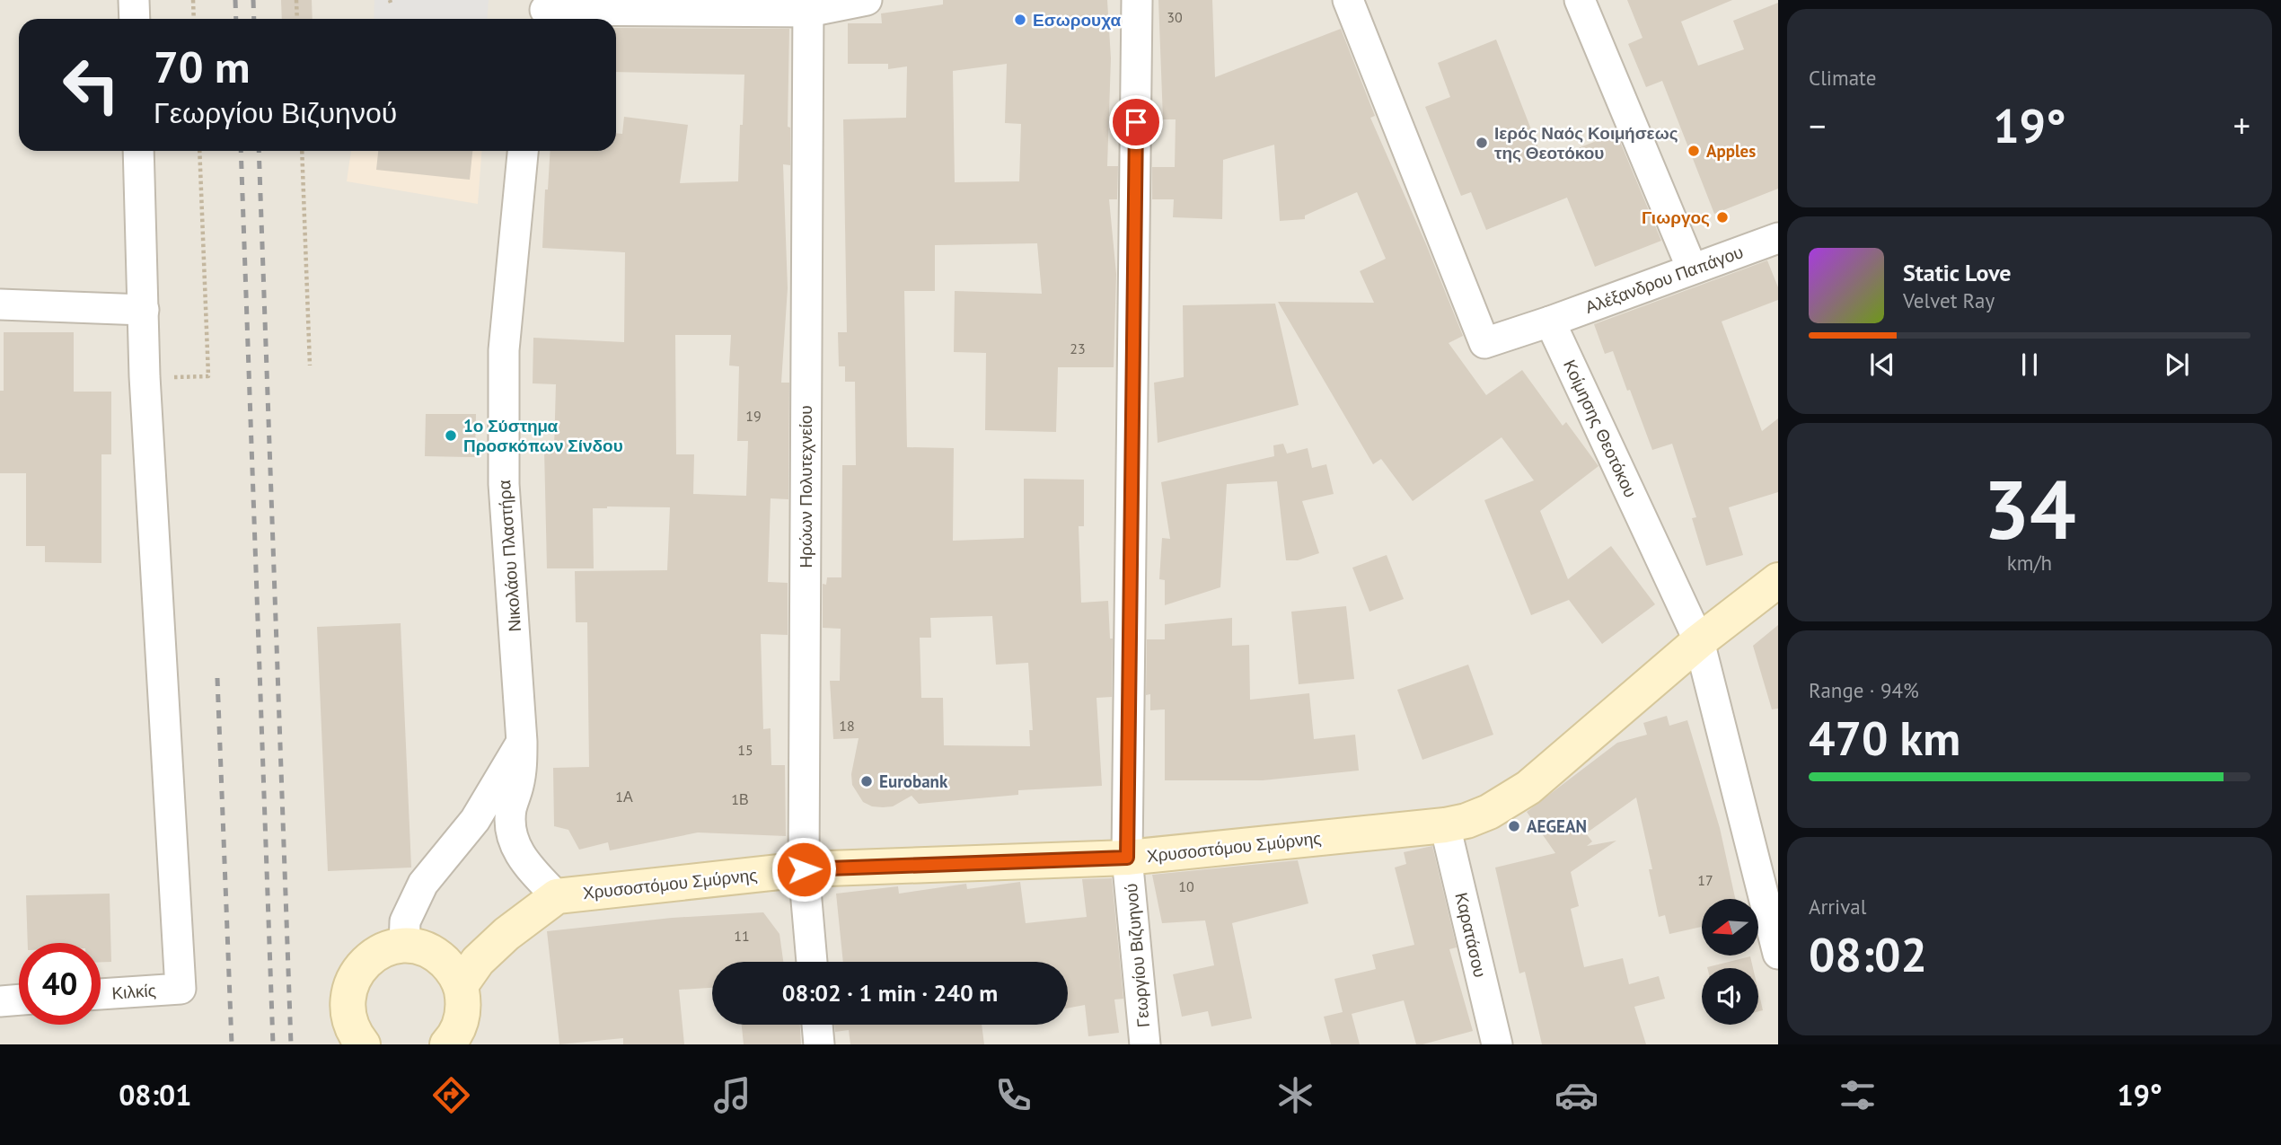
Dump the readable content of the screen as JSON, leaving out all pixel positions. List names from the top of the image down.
{
  "streets": {
    "street": [
      "Αλέξανδρου Παπάγου",
      "Κοίμησης Θεοτόκου",
      "Ηρώων Πολυτεχνείου",
      "Νικολάου Πλαστήρα",
      "Χρυσοστόμου Σμύρνης",
      "Καρατάσου",
      "Γεωργίου Βιζυηνού",
      "Κιλκίς"
    ]
  },
  "crossings": [
    ["Αλέξανδρου Παπάγου", "Κοίμησης Θεοτόκου"],
    ["Κοίμησης Θεοτόκου", "Χρυσοστόμου Σμύρνης"],
    ["Ηρώων Πολυτεχνείου", "Χρυσοστόμου Σμύρνης"],
    ["Νικολάου Πλαστήρα", "Χρυσοστόμου Σμύρνης"],
    ["Χρυσοστόμου Σμύρνης", "Καρατάσου"],
    ["Χρυσοστόμου Σμύρνης", "Γεωργίου Βιζυηνού"]
  ],
  "places": [
    "Εσωρουχα",
    "Ιερός Ναός Κοιμήσεως της Θεοτόκου",
    "Apples",
    "Γιωργος",
    "1ο Σύστημα Προσκόπων Σίνδου",
    "Eurobank",
    "AEGEAN"
  ],
  "house_numbers": [
    "30",
    "23",
    "19",
    "18",
    "15",
    "1Α",
    "1Β",
    "17",
    "10",
    "11"
  ],
  "north": "left",
  "page": {
    "tile": [
      "Climate",
      ["34", "km/h"],
      ["Range · 94%", "470 km"],
      ["Arrival", "08:02"]
    ],
    "turn": ["70 m", "Γεωργίου Βιζυηνού"],
    "heat": ["−", "19°", "+"],
    "song": ["Static Love", "Velvet Ray"],
    "limit": "40",
    "trip": "08:02 · 1 min · 240 m",
    "tabs": ["08:01", "19°"]
  }
}
